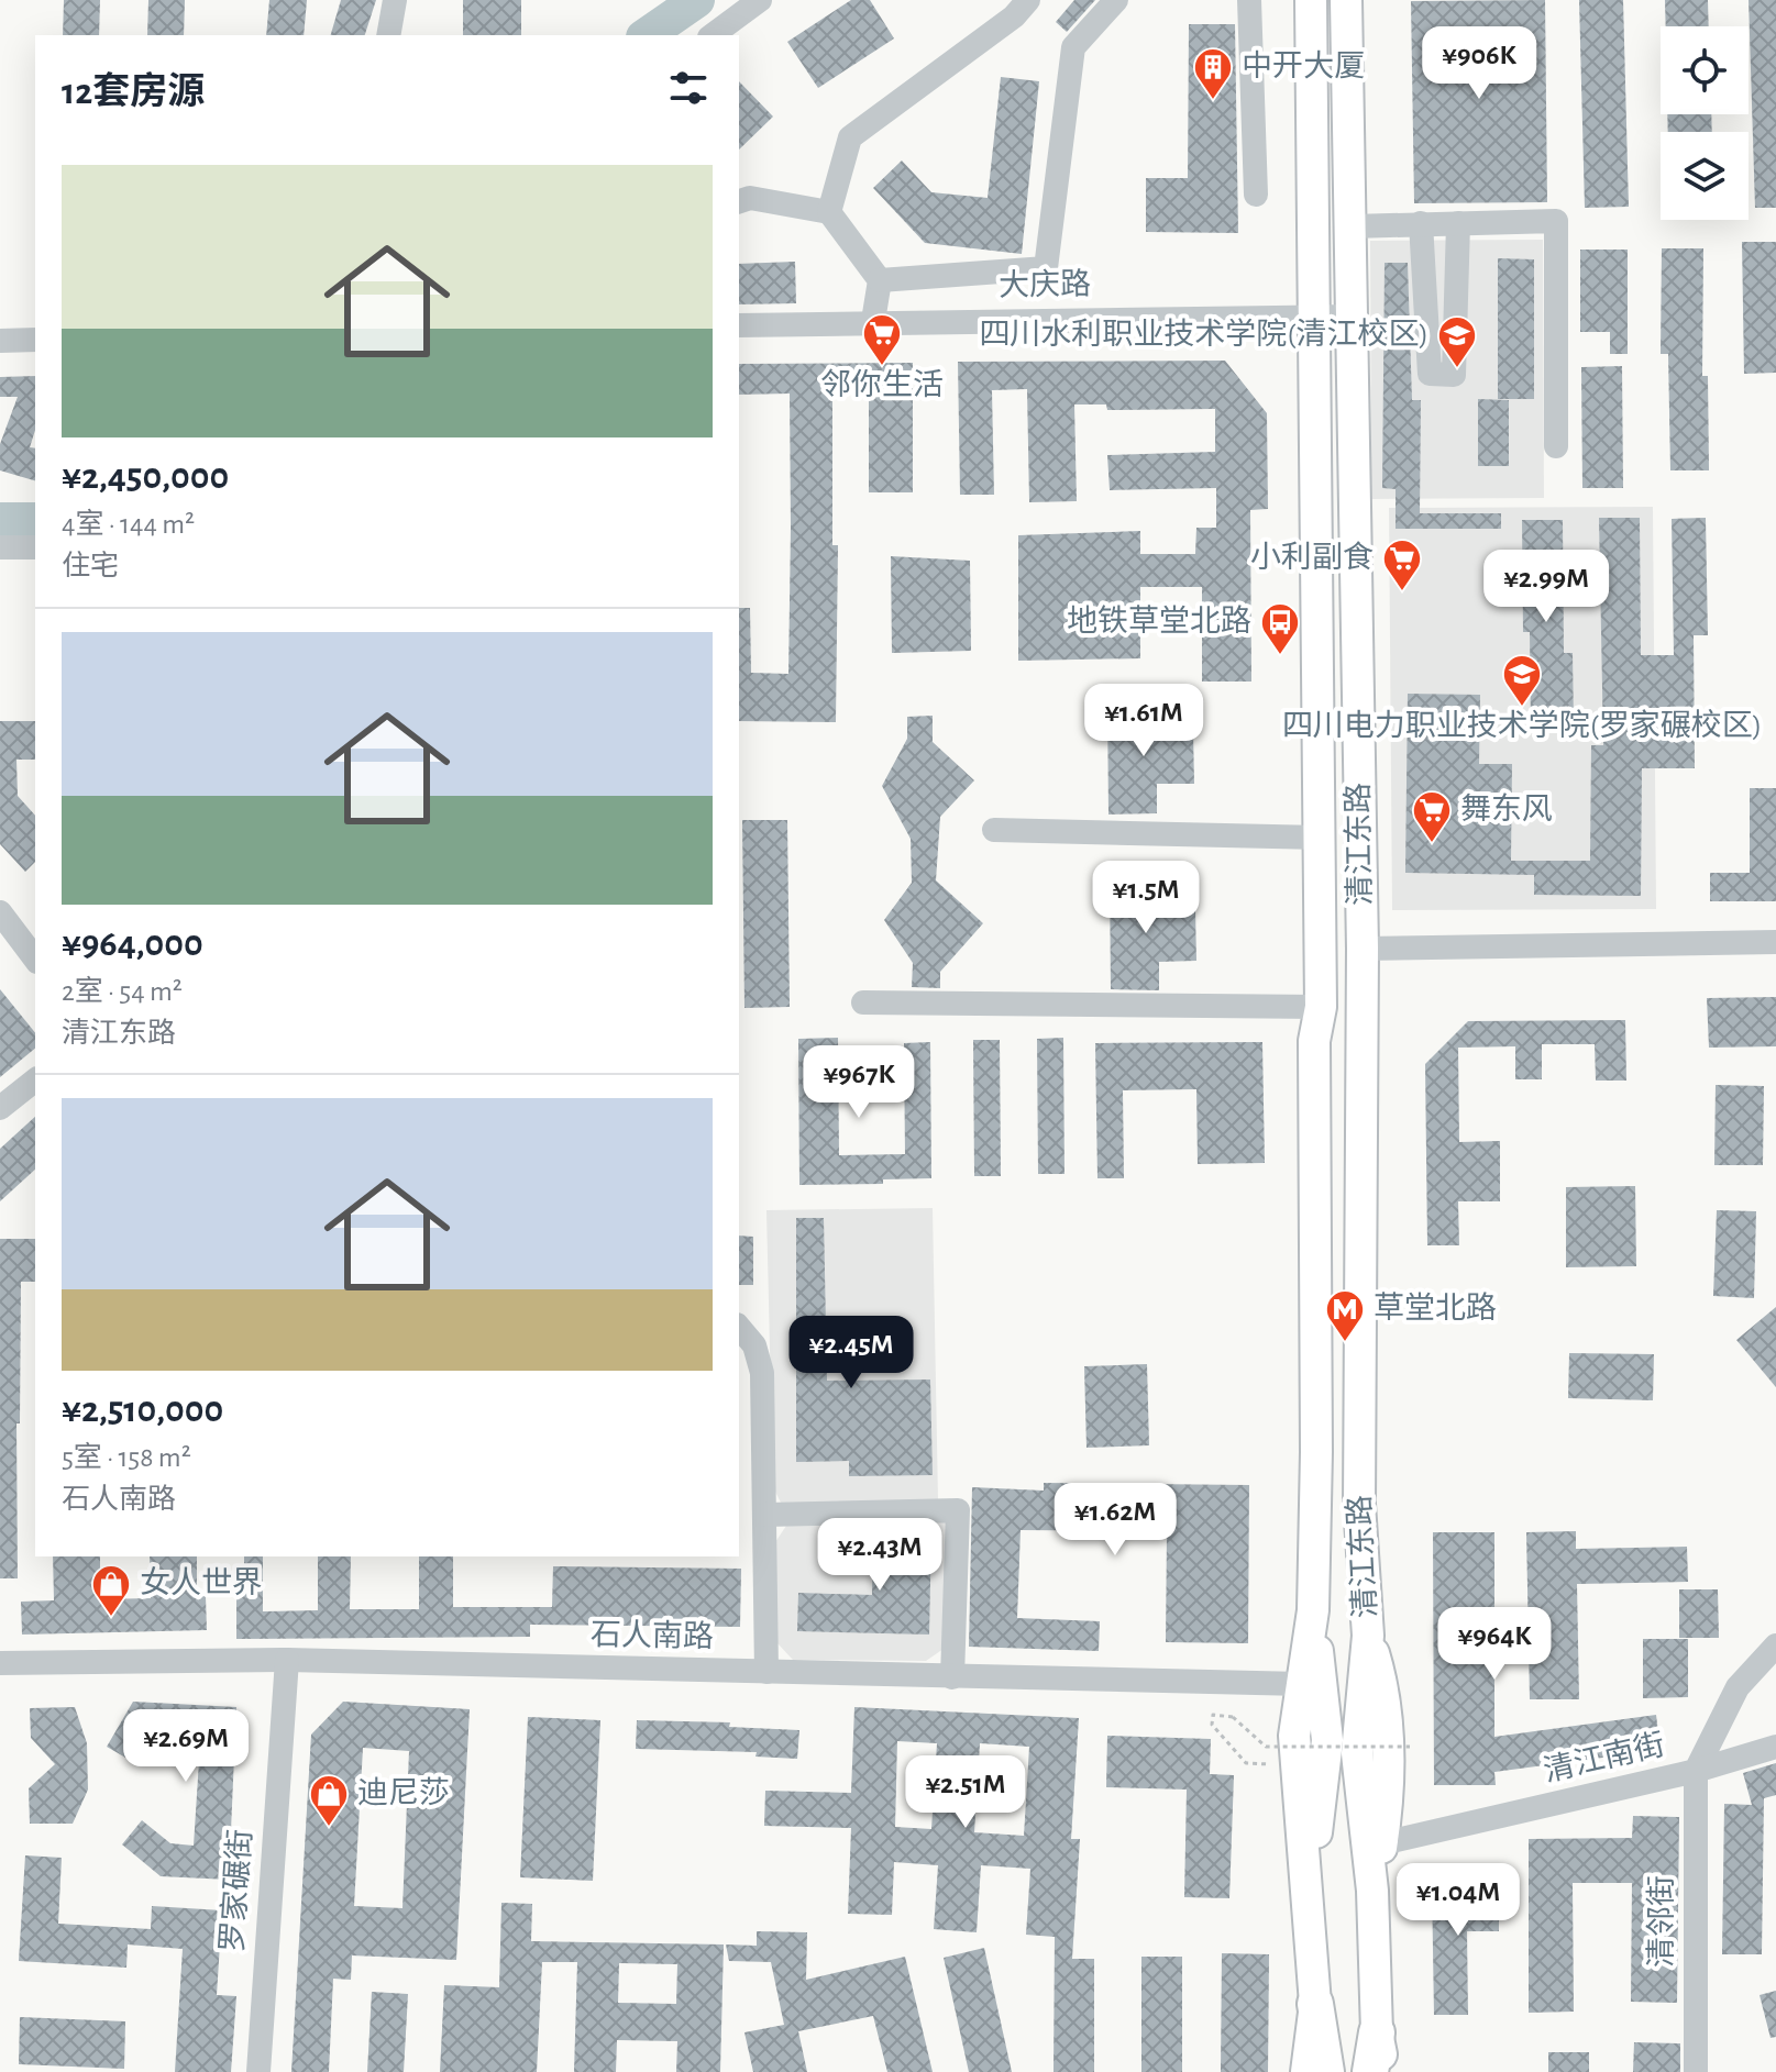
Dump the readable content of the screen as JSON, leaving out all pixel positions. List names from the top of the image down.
{
  "streets": {
    "main road": ["清江东路"],
    "street": [
      "大庆路",
      "石人南路",
      "清江南街",
      "罗家碾街",
      "清邻街"
    ]
  },
  "crossings": [
    ["大庆路", "清江东路"],
    ["清江东路", "石人南路"],
    ["清江东路", "清江南街"],
    ["石人南路", "罗家碾街"],
    ["清江南街", "清邻街"]
  ],
  "places": {
    "building": ["中开大厦"],
    "supermarket": ["邻你生活", "小利副食", "舞东风"],
    "school or university": ["四川水利职业技术学院(清江校区)", "四川电力职业技术学院(罗家碾校区)"],
    "bus stop": ["地铁草堂北路"],
    "metro station": ["草堂北路"],
    "shop": ["女人世界", "迪尼莎"]
  },
  "page": {
    "price": [
      "¥906K",
      "¥2.99M",
      "¥1.61M",
      "¥1.5M",
      "¥967K",
      "¥2.45M",
      "¥1.62M",
      "¥2.43M",
      "¥964K",
      "¥2.69M",
      "¥2.51M",
      "¥1.04M"
    ],
    "heading": "12套房源",
    "list": [
      {
        "name": "¥2,450,000",
        "note": "4室 · 144 m² · 住宅"
      },
      {
        "name": "¥964,000",
        "note": "2室 · 54 m² · 清江东路"
      },
      {
        "name": "¥2,510,000",
        "note": "5室 · 158 m² · 石人南路"
      }
    ]
  }
}
